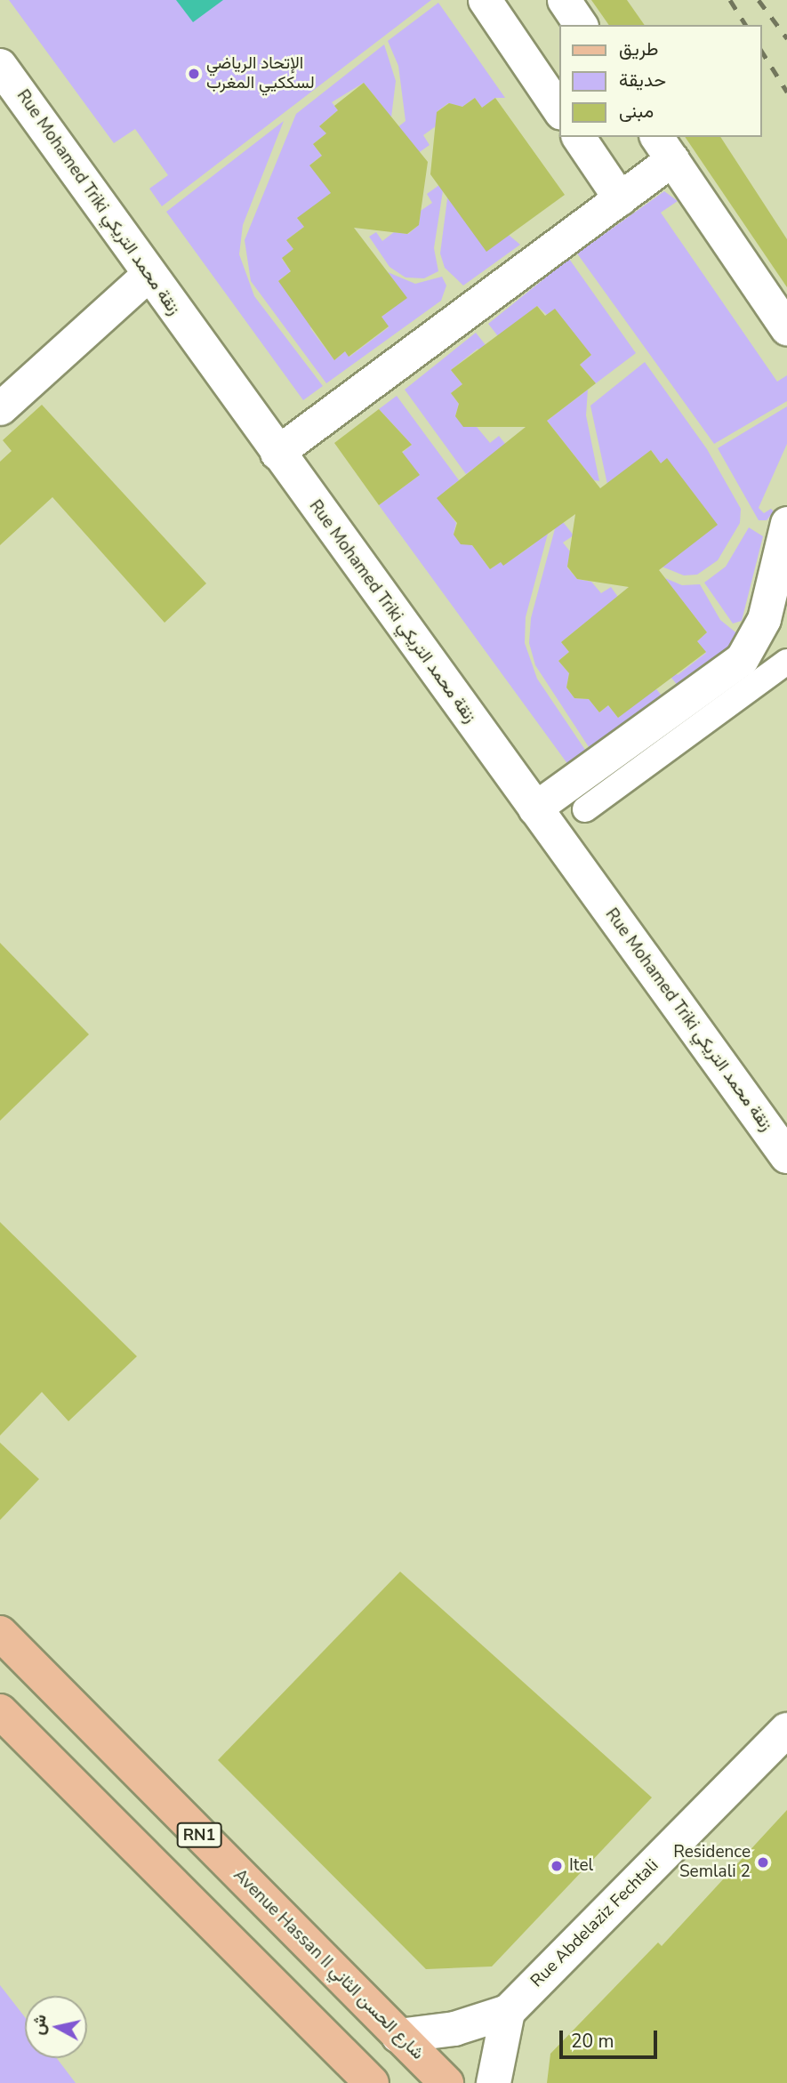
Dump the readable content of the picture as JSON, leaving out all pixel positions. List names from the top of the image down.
{
  "streets": {
    "main road": ["RN1", "Avenue Hassan II شارع الحسن الثاني"],
    "street": ["Rue Mohamed Triki زنقة محمد التريكي", "Rue Abdelaziz Fechtali"]
  },
  "places": ["الإتحاد الرياضي لسككيي المغرب", "Residence Semlali 2", "Itel"],
  "legend": ["طريق", "حديقة", "مبنى"],
  "scale_bar": "20 m",
  "north": "left"
}
